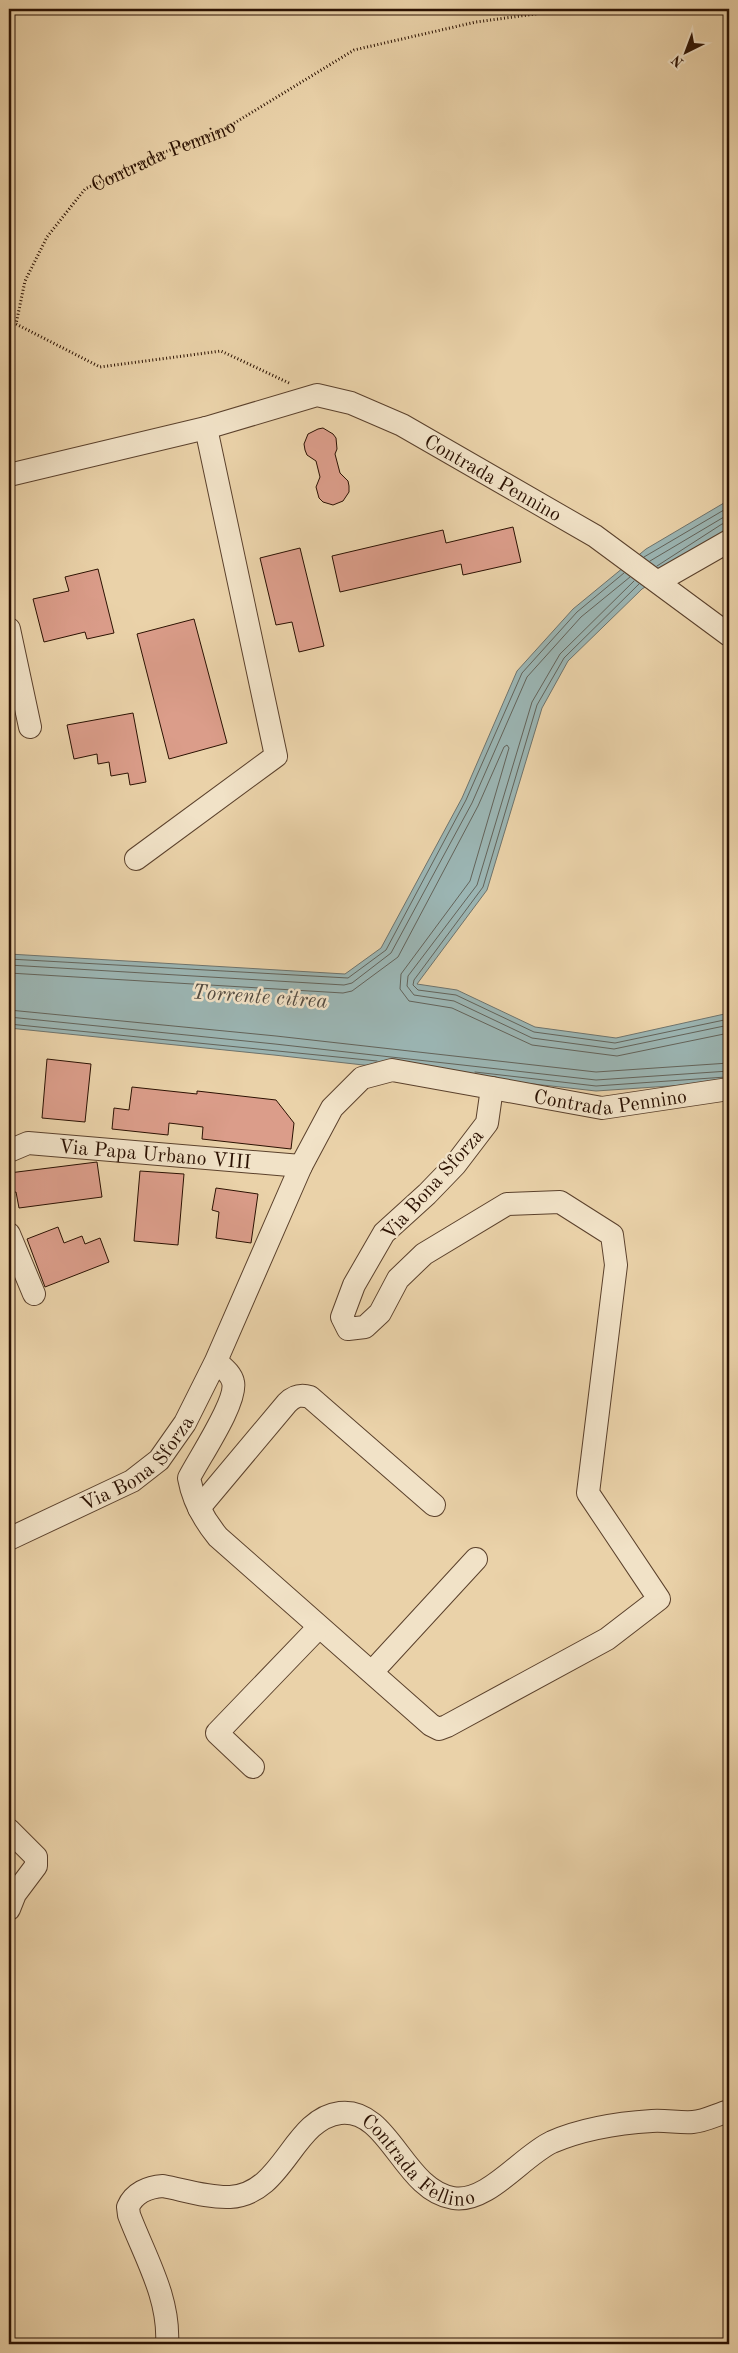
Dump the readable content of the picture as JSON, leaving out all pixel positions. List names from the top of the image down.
{
  "streets": {
    "street": [
      "Contrada Pennino",
      "Via Papa Urbano VIII",
      "Via Bona Sforza",
      "Contrada Fellino"
    ]
  },
  "crossings": [
    ["Contrada Pennino", "Via Bona Sforza"],
    ["Via Papa Urbano VIII", "Via Bona Sforza"]
  ],
  "water": ["Torrente citrea"],
  "north": "bottom left"
}
